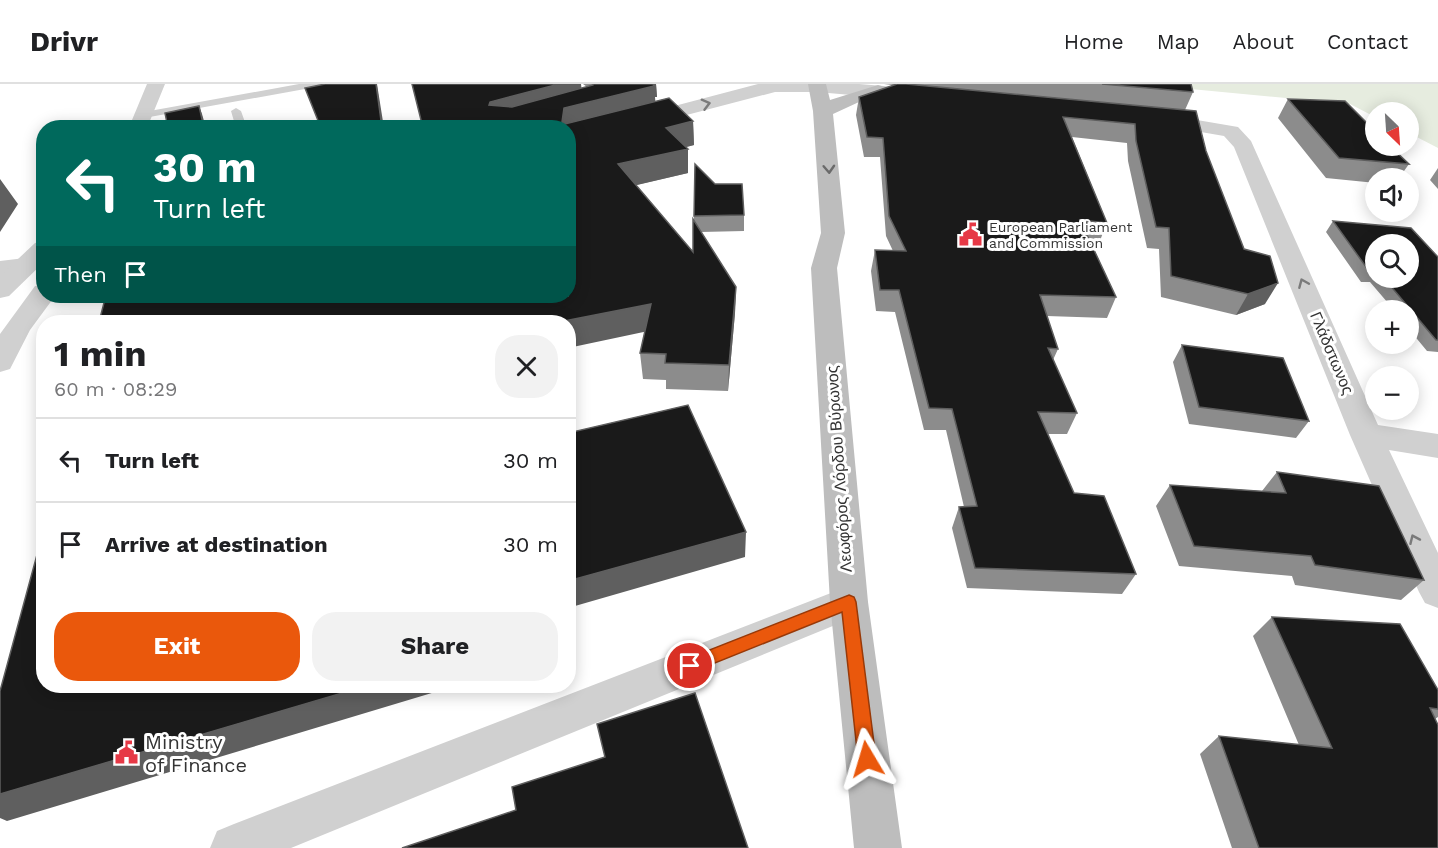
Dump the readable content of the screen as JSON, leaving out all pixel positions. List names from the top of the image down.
{
  "streets": {
    "main road": ["Λεωφόρος Λόρδου Βύρωνος"],
    "street": ["Γλάδστωνος"]
  },
  "one_way": ["Γλάδστωνος"],
  "places": {
    "public building": ["European Parliament and Commission", "Ministry of Finance"]
  },
  "north": "bottom right",
  "page": {
    "header": "Drivr",
    "nav": [
      "Home",
      "Map",
      "About",
      "Contact"
    ],
    "map_buttons": ["+", "−"],
    "turn": ["30 m", "Turn left"],
    "then": "Then",
    "heading": ["1 min", "60 m · 08:29"],
    "list": [
      {
        "name": "Turn left",
        "value": "30 m"
      },
      {
        "name": "Arrive at destination",
        "value": "30 m"
      }
    ],
    "buttons": ["Exit", "Share"]
  }
}
